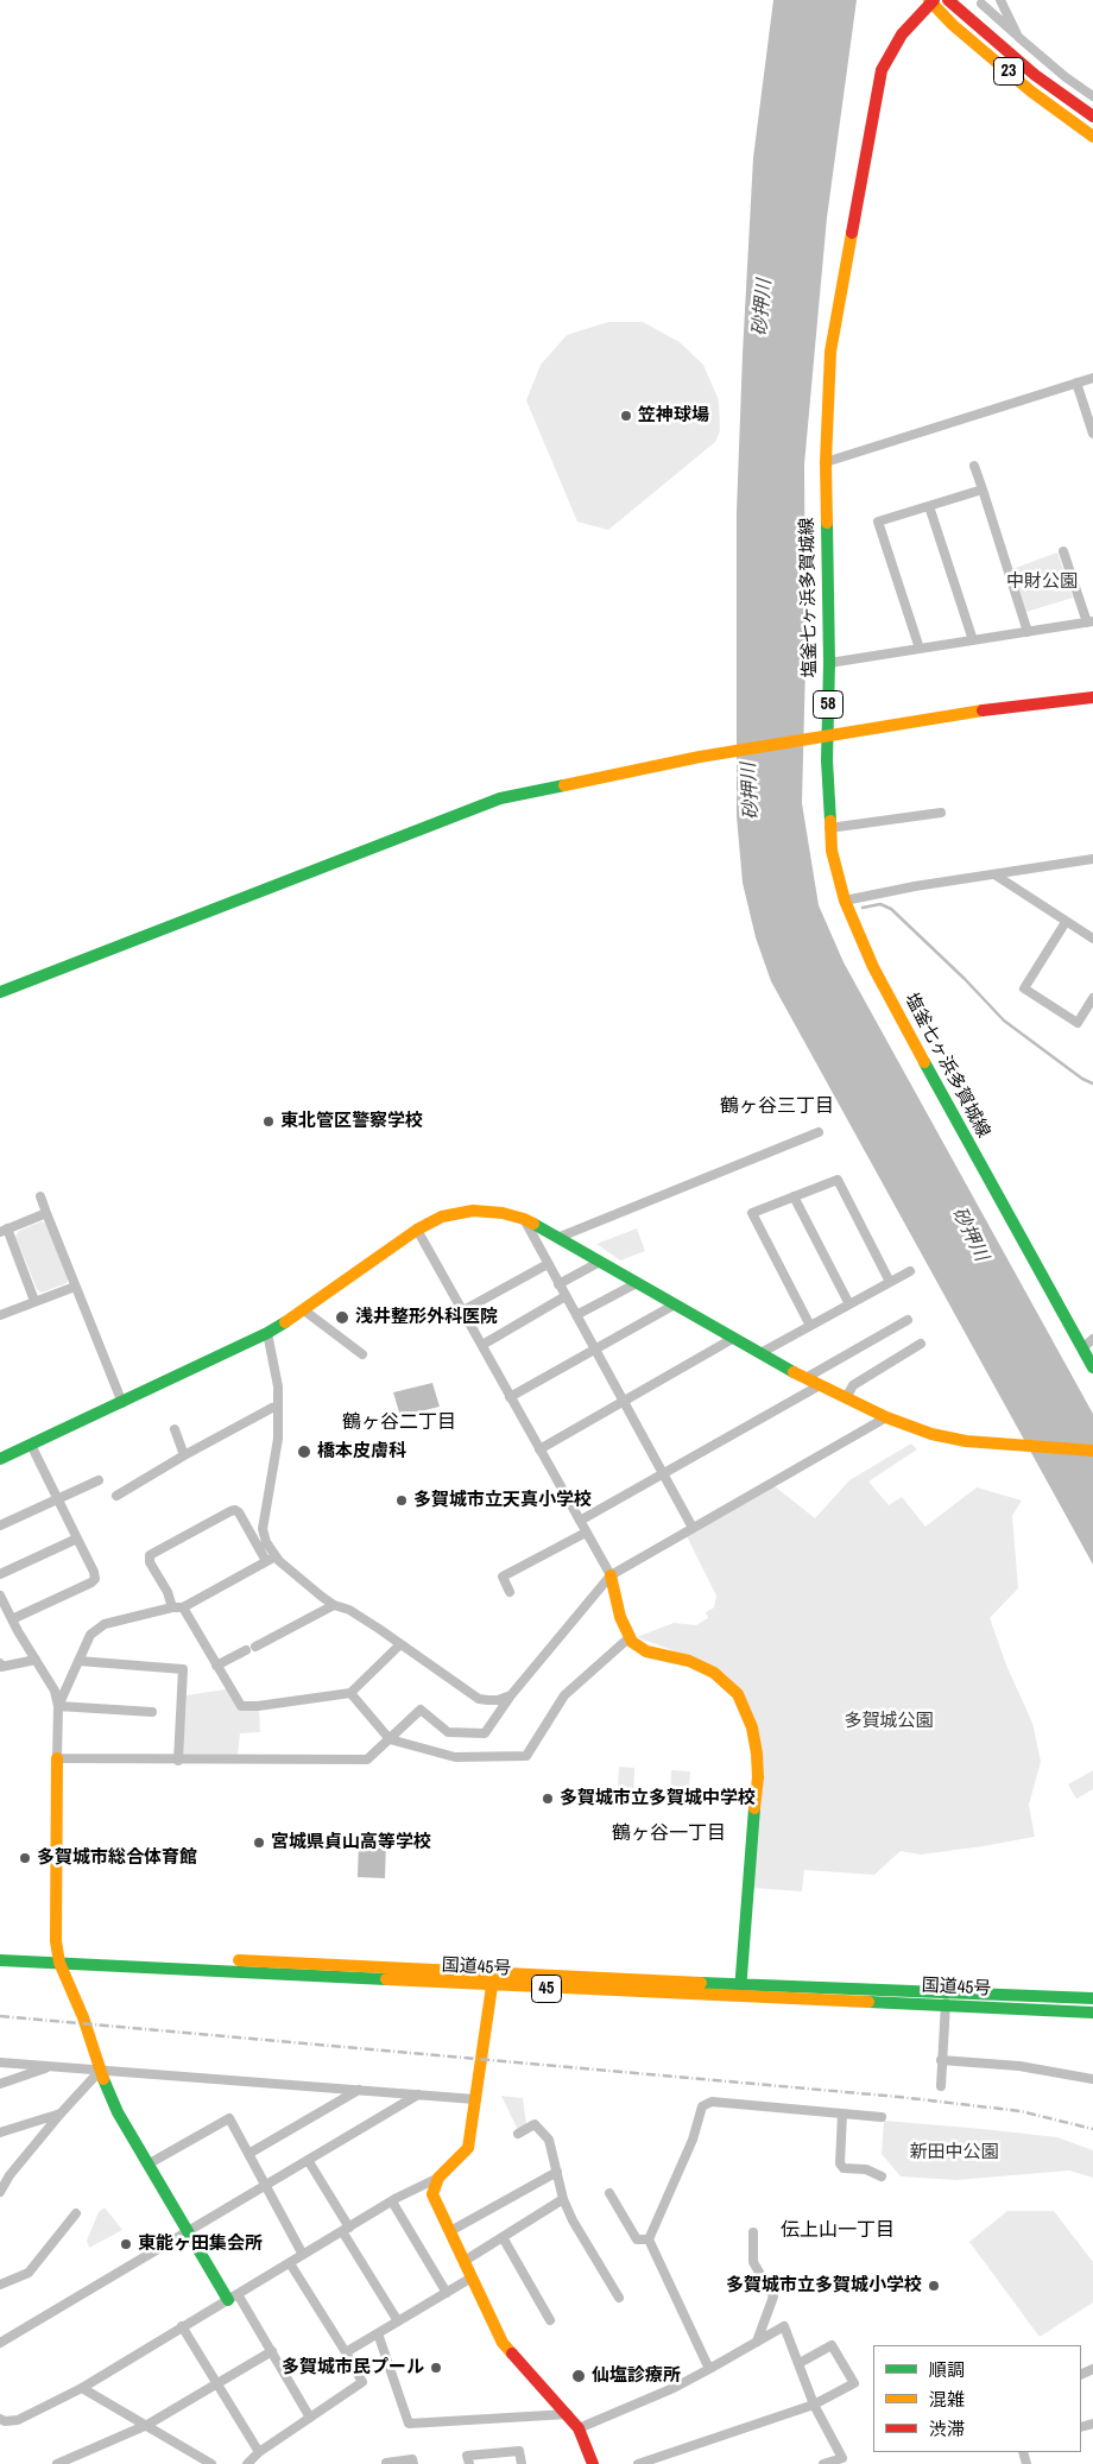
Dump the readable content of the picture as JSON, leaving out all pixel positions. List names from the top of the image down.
{
  "streets": {
    "main road": [
      "23",
      "塩釜七ヶ浜多賀城線",
      "58",
      "国道45号",
      "45"
    ]
  },
  "crossings": [
    ["23", "塩釜七ヶ浜多賀城線"]
  ],
  "districts": [
    "鶴ヶ谷三丁目",
    "鶴ヶ谷二丁目",
    "鶴ヶ谷一丁目",
    "伝上山一丁目"
  ],
  "water": ["砂押川"],
  "parks": ["中財公園", "多賀城公園", "新田中公園"],
  "places": [
    "笠神球場",
    "東北管区警察学校",
    "浅井整形外科医院",
    "橋本皮膚科",
    "多賀城市立天真小学校",
    "多賀城市立多賀城中学校",
    "宮城県貞山高等学校",
    "多賀城市総合体育館",
    "東能ヶ田集会所",
    "多賀城市立多賀城小学校",
    "多賀城市民プール",
    "仙塩診療所"
  ],
  "legend": ["順調", "混雑", "渋滞"]
}
